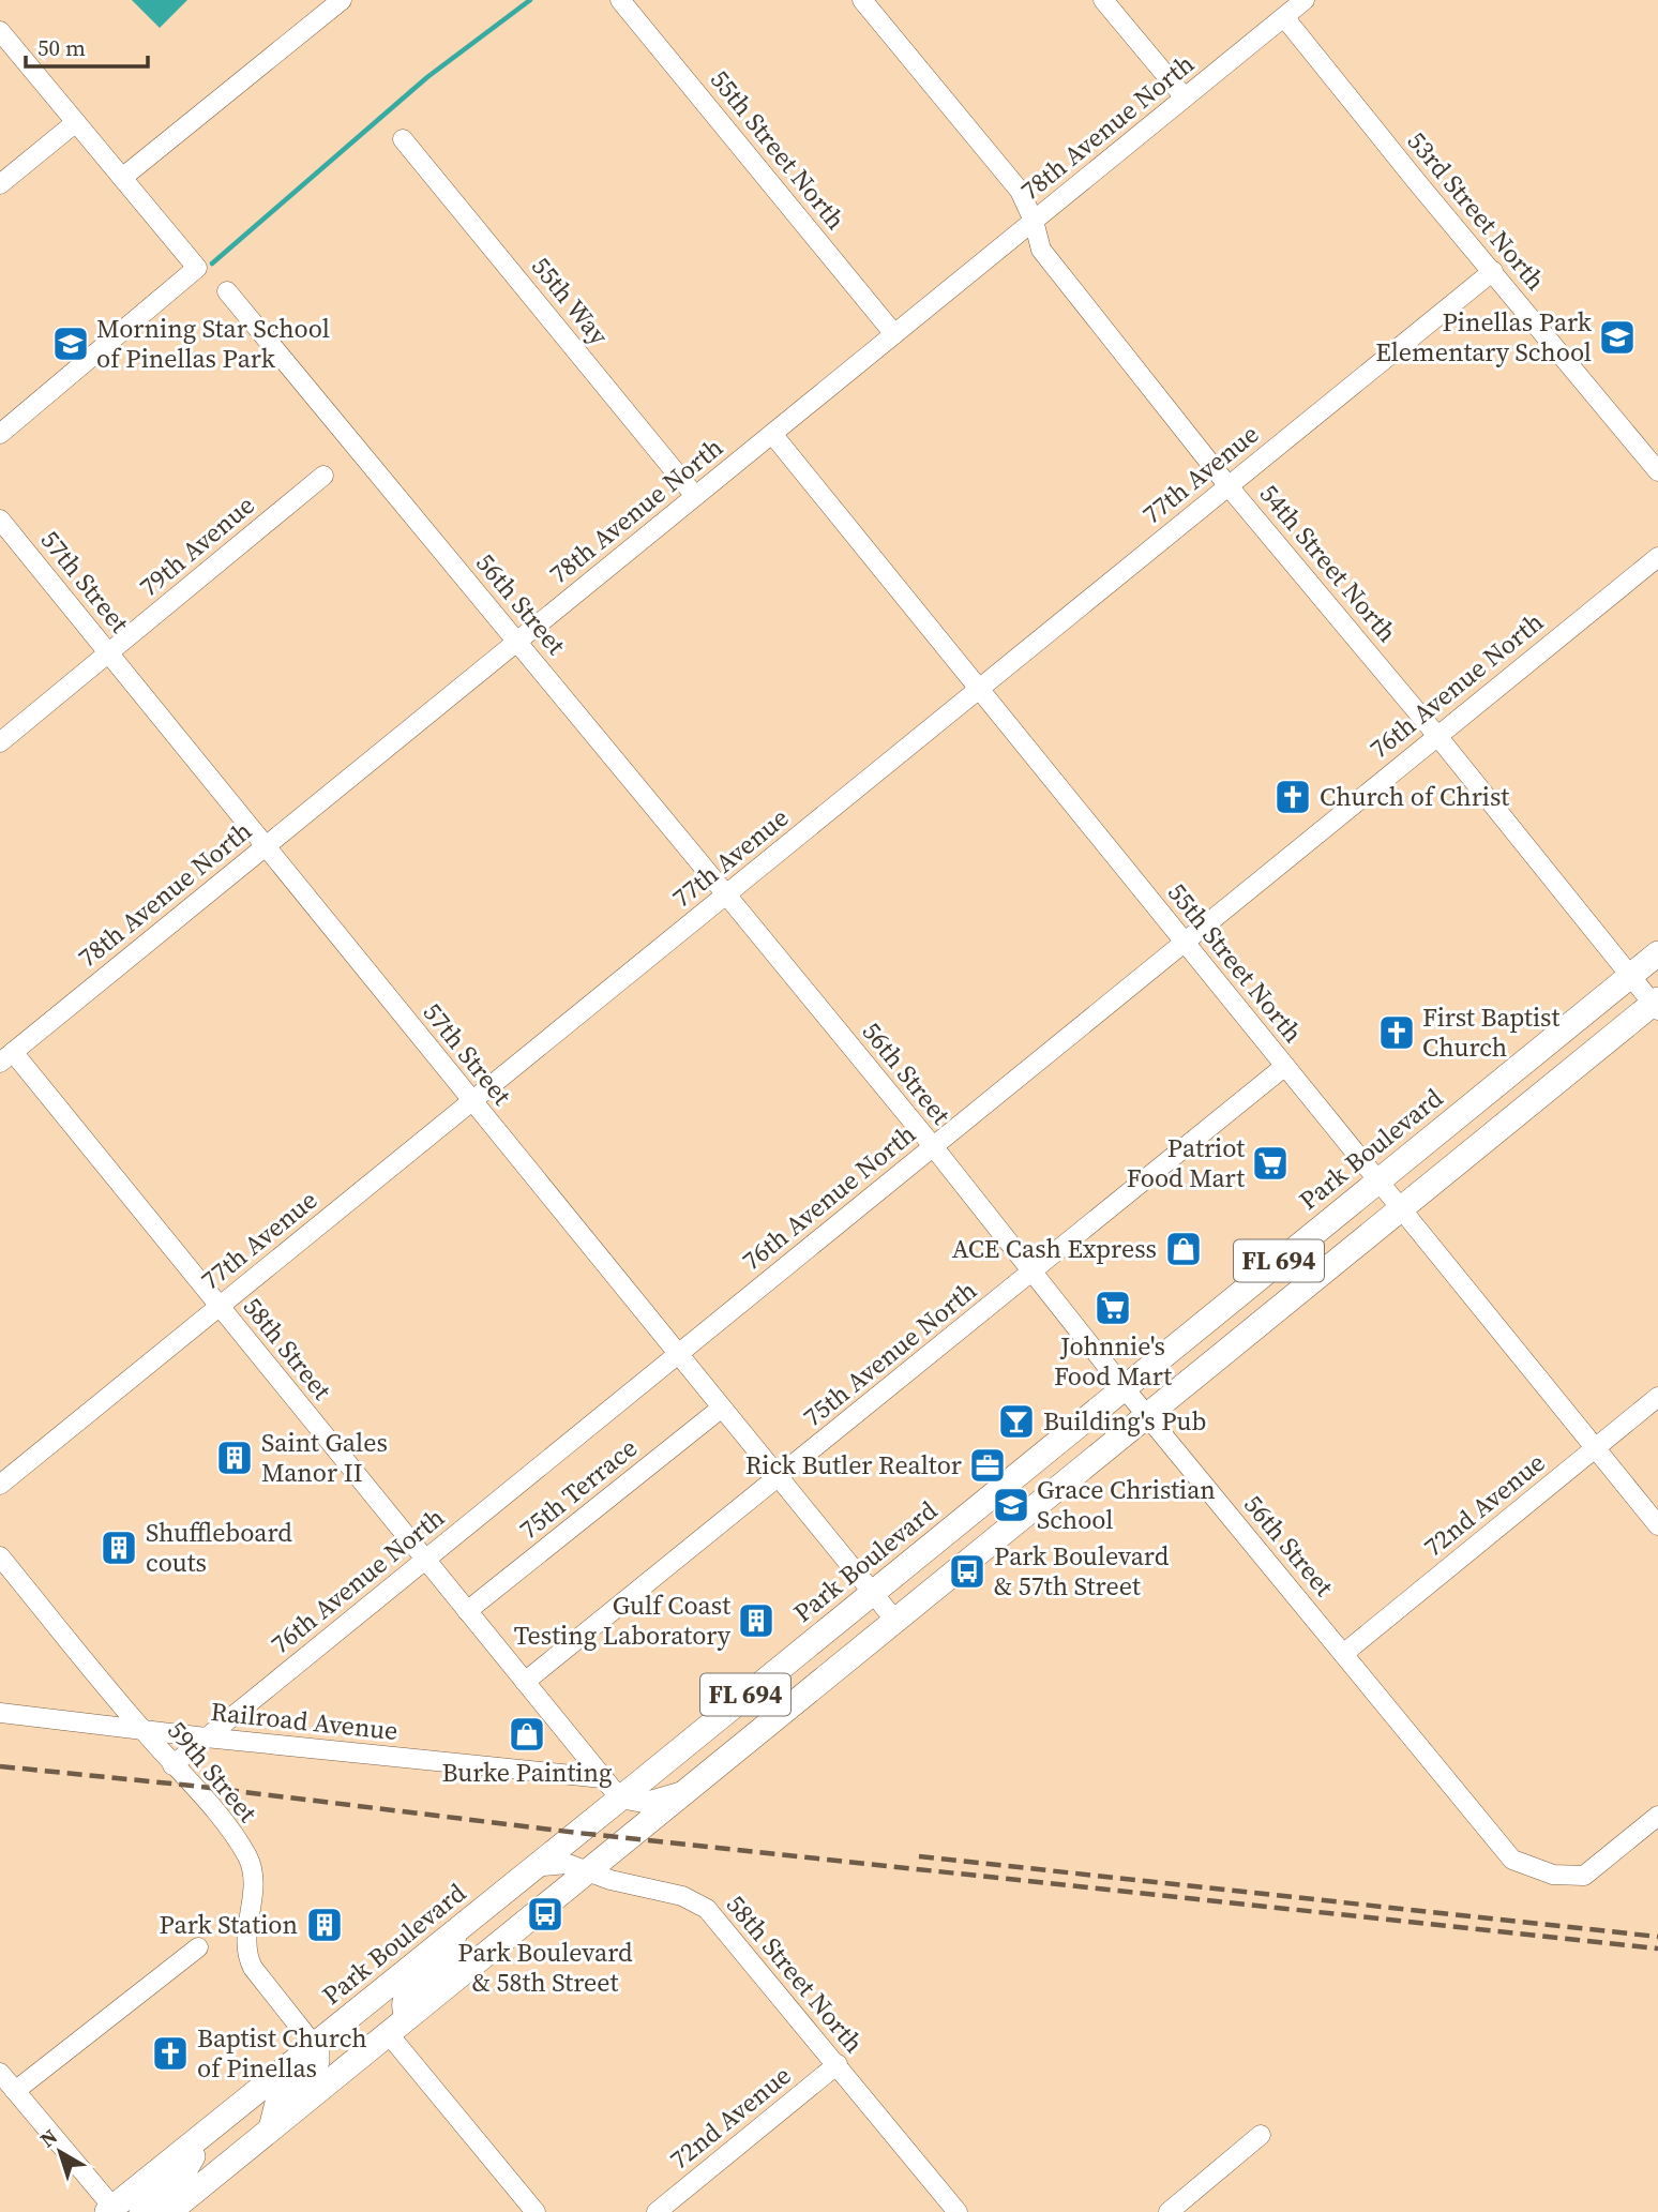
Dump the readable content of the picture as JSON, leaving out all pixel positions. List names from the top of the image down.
{
  "streets": {
    "main road": ["Park Boulevard", "FL 694"],
    "street": [
      "78th Avenue North",
      "55th Street North",
      "53rd Street North",
      "55th Way",
      "77th Avenue",
      "79th Avenue",
      "54th Street North",
      "57th Street",
      "56th Street",
      "76th Avenue North",
      "58th Street",
      "75th Avenue North",
      "75th Terrace",
      "72nd Avenue",
      "Railroad Avenue",
      "59th Street",
      "58th Street North"
    ]
  },
  "crossings": [
    ["78th Avenue North", "55th Street North"],
    ["78th Avenue North", "53rd Street North"],
    ["78th Avenue North", "55th Way"],
    ["78th Avenue North", "54th Street North"],
    ["78th Avenue North", "57th Street"],
    ["78th Avenue North", "56th Street"],
    ["78th Avenue North", "58th Street"],
    ["55th Street North", "77th Avenue"],
    ["55th Street North", "76th Avenue North"],
    ["55th Street North", "Park Boulevard"],
    ["55th Street North", "FL 694"],
    ["55th Street North", "75th Avenue North"],
    ["55th Street North", "72nd Avenue"],
    ["53rd Street North", "77th Avenue"],
    ["77th Avenue", "54th Street North"],
    ["77th Avenue", "57th Street"],
    ["77th Avenue", "56th Street"],
    ["77th Avenue", "58th Street"],
    ["79th Avenue", "57th Street"],
    ["54th Street North", "76th Avenue North"],
    ["54th Street North", "Park Boulevard"],
    ["54th Street North", "FL 694"],
    ["57th Street", "76th Avenue North"],
    ["57th Street", "Park Boulevard"],
    ["57th Street", "FL 694"],
    ["57th Street", "75th Avenue North"],
    ["57th Street", "75th Terrace"],
    ["56th Street", "76th Avenue North"],
    ["56th Street", "Park Boulevard"],
    ["56th Street", "FL 694"],
    ["56th Street", "75th Avenue North"],
    ["56th Street", "72nd Avenue"],
    ["76th Avenue North", "58th Street"],
    ["76th Avenue North", "Railroad Avenue"],
    ["76th Avenue North", "59th Street"],
    ["Park Boulevard", "58th Street"],
    ["Park Boulevard", "59th Street"],
    ["Park Boulevard", "58th Street North"],
    ["FL 694", "58th Street North"],
    ["58th Street", "75th Avenue North"],
    ["58th Street", "75th Terrace"],
    ["58th Street", "Railroad Avenue"],
    ["72nd Avenue", "58th Street North"],
    ["Railroad Avenue", "59th Street"]
  ],
  "places": {
    "school or university": ["Pinellas Park Elementary School", "Morning Star School of Pinellas Park", "Grace Christian School"],
    "church": ["Church of Christ", "First Baptist Church", "Baptist Church of Pinellas"],
    "supermarket": ["Patriot Food Mart", "Johnnie's Food Mart"],
    "shop": ["ACE Cash Express", "Burke Painting"],
    "bar": ["Building's Pub"],
    "building": [
      "Saint Gales Manor II",
      "Shuffleboard couts",
      "Gulf Coast Testing Laboratory",
      "Park Station"
    ],
    "office": ["Rick Butler Realtor"],
    "bus stop": ["Park Boulevard & 57th Street", "Park Boulevard & 58th Street"]
  },
  "scale_bar": "50 m",
  "north": "top left"
}
